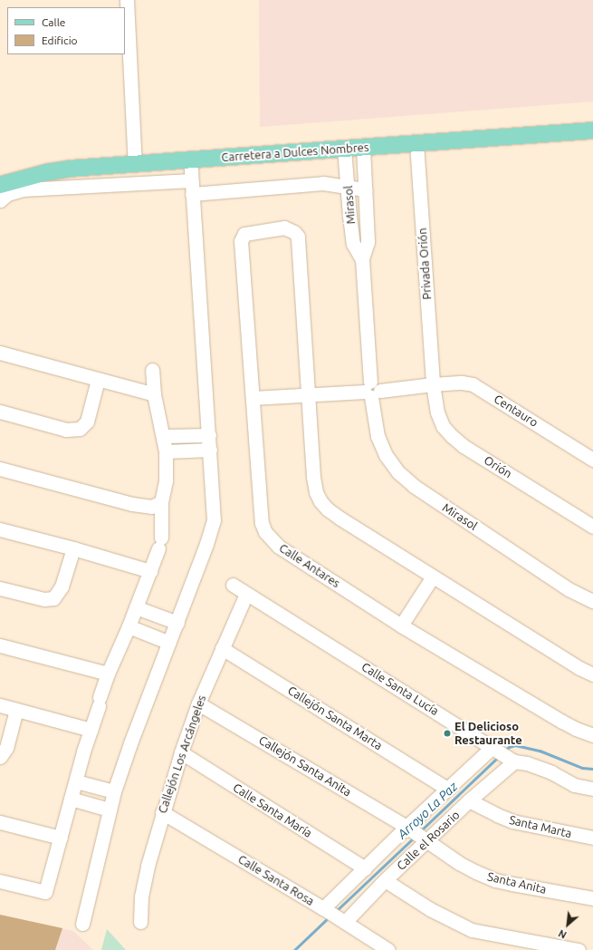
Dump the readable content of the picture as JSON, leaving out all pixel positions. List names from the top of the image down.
{
  "streets": {
    "main road": ["Carretera a Dulces Nombres"],
    "street": [
      "Mirasol",
      "Privada Orión",
      "Centauro",
      "Orión",
      "Calle Antares",
      "Calle Santa Lucía",
      "Callejón Santa Marta",
      "Callejón Los Arcángeles",
      "Callejón Santa Anita",
      "Calle Santa María",
      "Santa Marta",
      "Calle el Rosario",
      "Calle Santa Rosa",
      "Santa Anita"
    ]
  },
  "crossings": [
    ["Carretera a Dulces Nombres", "Mirasol"],
    ["Carretera a Dulces Nombres", "Privada Orión"],
    ["Mirasol", "Centauro"],
    ["Privada Orión", "Centauro"],
    ["Privada Orión", "Orión"],
    ["Centauro", "Orión"],
    ["Calle Santa Lucía", "Callejón Los Arcángeles"],
    ["Calle Santa Lucía", "Calle el Rosario"],
    ["Callejón Santa Marta", "Callejón Los Arcángeles"],
    ["Callejón Los Arcángeles", "Callejón Santa Anita"],
    ["Callejón Los Arcángeles", "Calle Santa María"],
    ["Callejón Los Arcángeles", "Calle Santa Rosa"],
    ["Callejón Santa Anita", "Santa Anita"],
    ["Santa Marta", "Calle el Rosario"],
    ["Calle el Rosario", "Calle Santa Rosa"],
    ["Calle el Rosario", "Santa Anita"]
  ],
  "water": ["Arroyo La Paz"],
  "places": ["El Delicioso Restaurante"],
  "legend": ["Calle", "Edificio"],
  "north": "bottom left"
}
